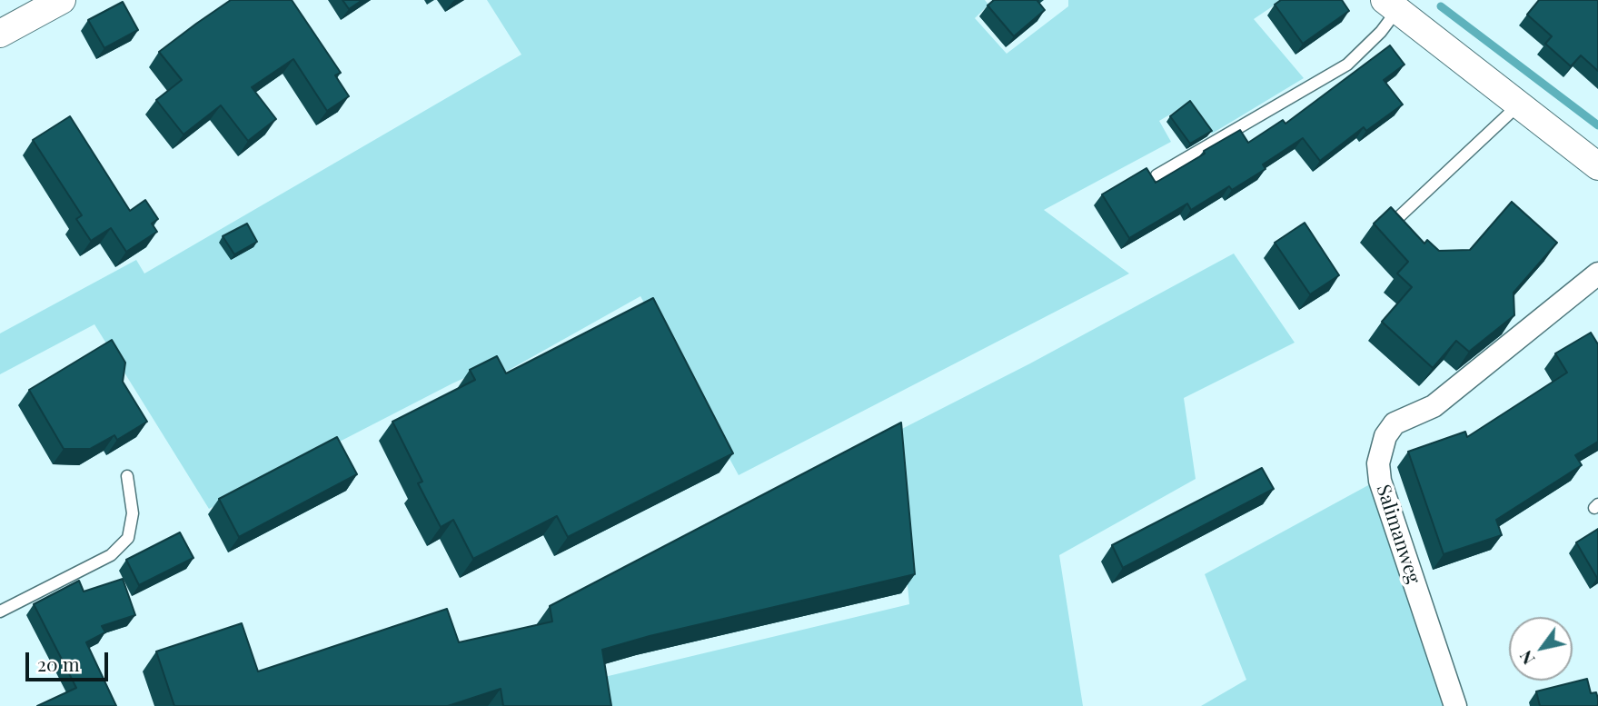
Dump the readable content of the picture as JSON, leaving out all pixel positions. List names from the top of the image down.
{
  "streets": {
    "street": ["Salimanweg"]
  },
  "scale_bar": "20 m",
  "north": "bottom left"
}
